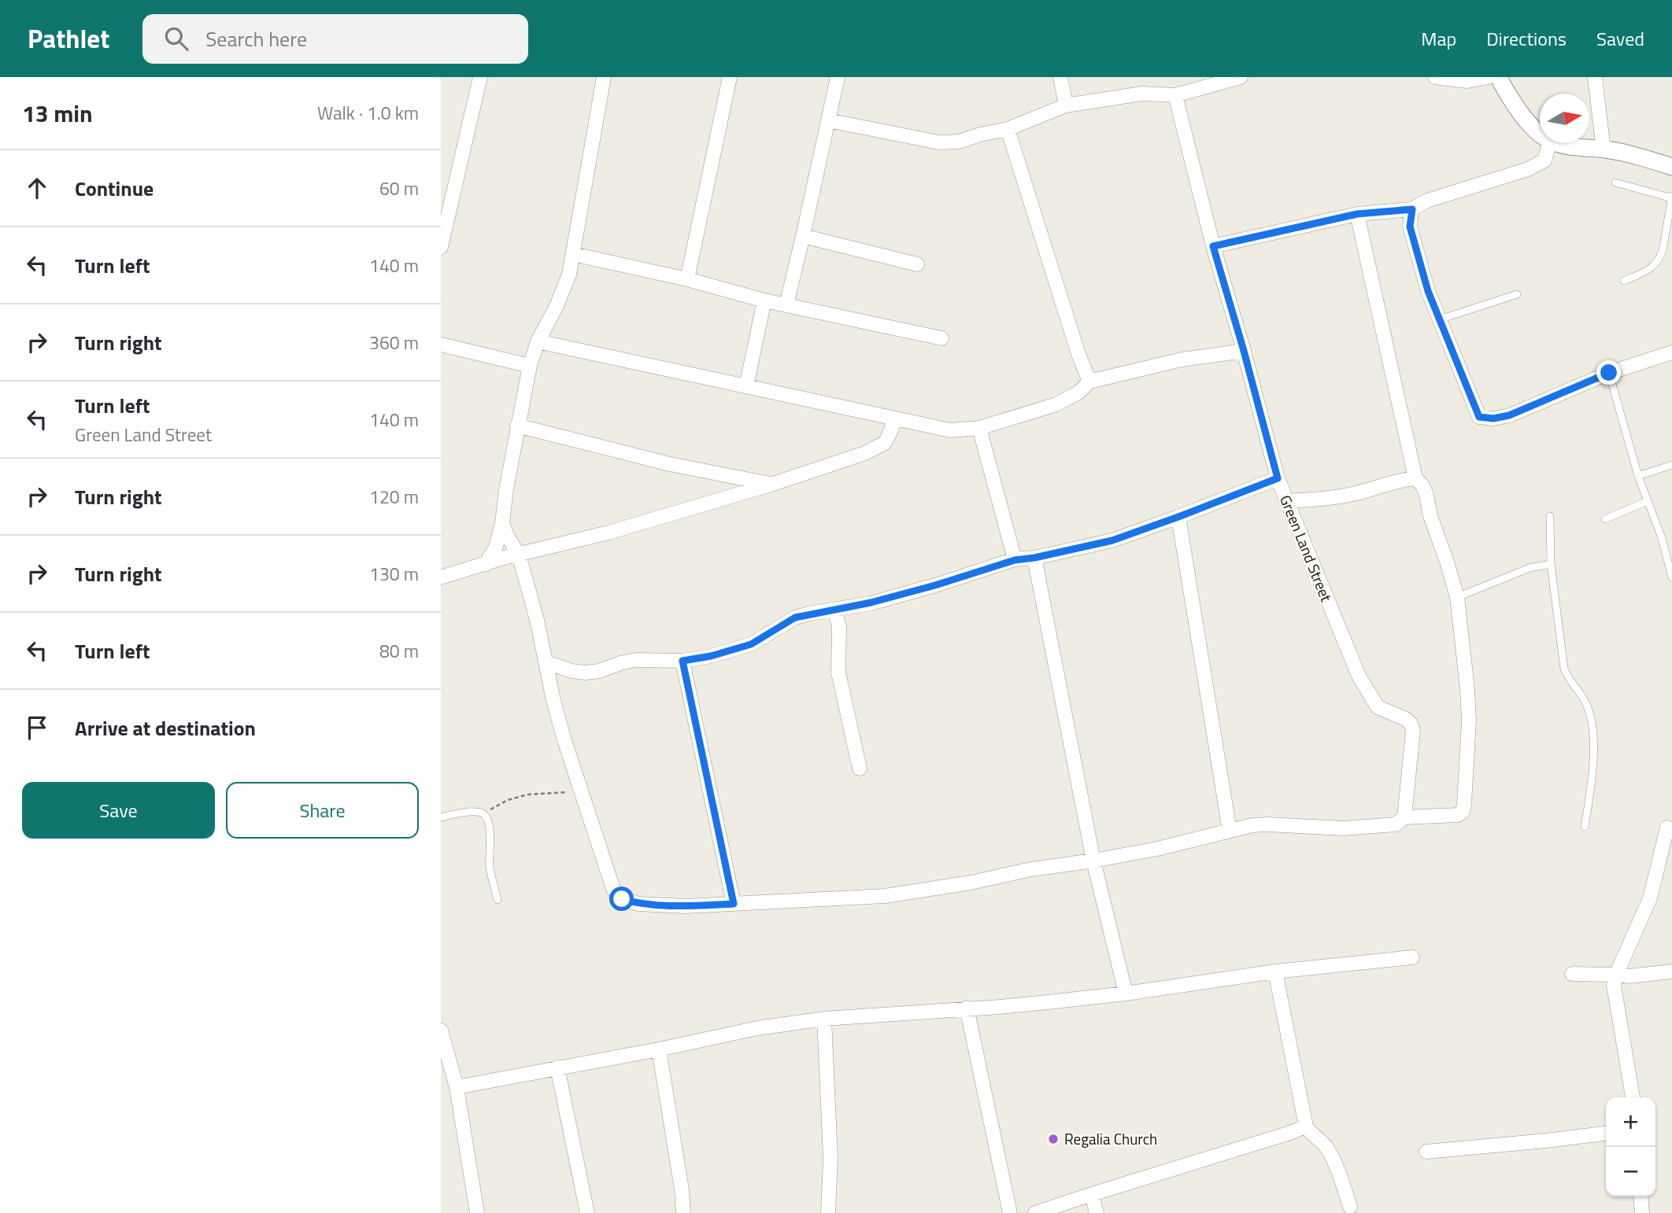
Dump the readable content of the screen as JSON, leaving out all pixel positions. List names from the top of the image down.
{
  "streets": {
    "street": ["Green Land Street"]
  },
  "places": ["Regalia Church"],
  "north": "right",
  "page": {
    "header": "Pathlet",
    "search": "Search here",
    "nav": ["Map", "Directions", "Saved"],
    "heading": ["13 min", "Walk · 1.0 km"],
    "list": [
      ["Continue", "60 m"],
      ["Turn left", "140 m"],
      ["Turn right", "360 m"],
      ["Turn left", "Green Land Street", "140 m"],
      ["Turn right", "120 m"],
      ["Turn right", "130 m"],
      ["Turn left", "80 m"],
      "Arrive at destination"
    ],
    "buttons": ["Save", "Share"],
    "map_buttons": ["+", "−"]
  }
}
